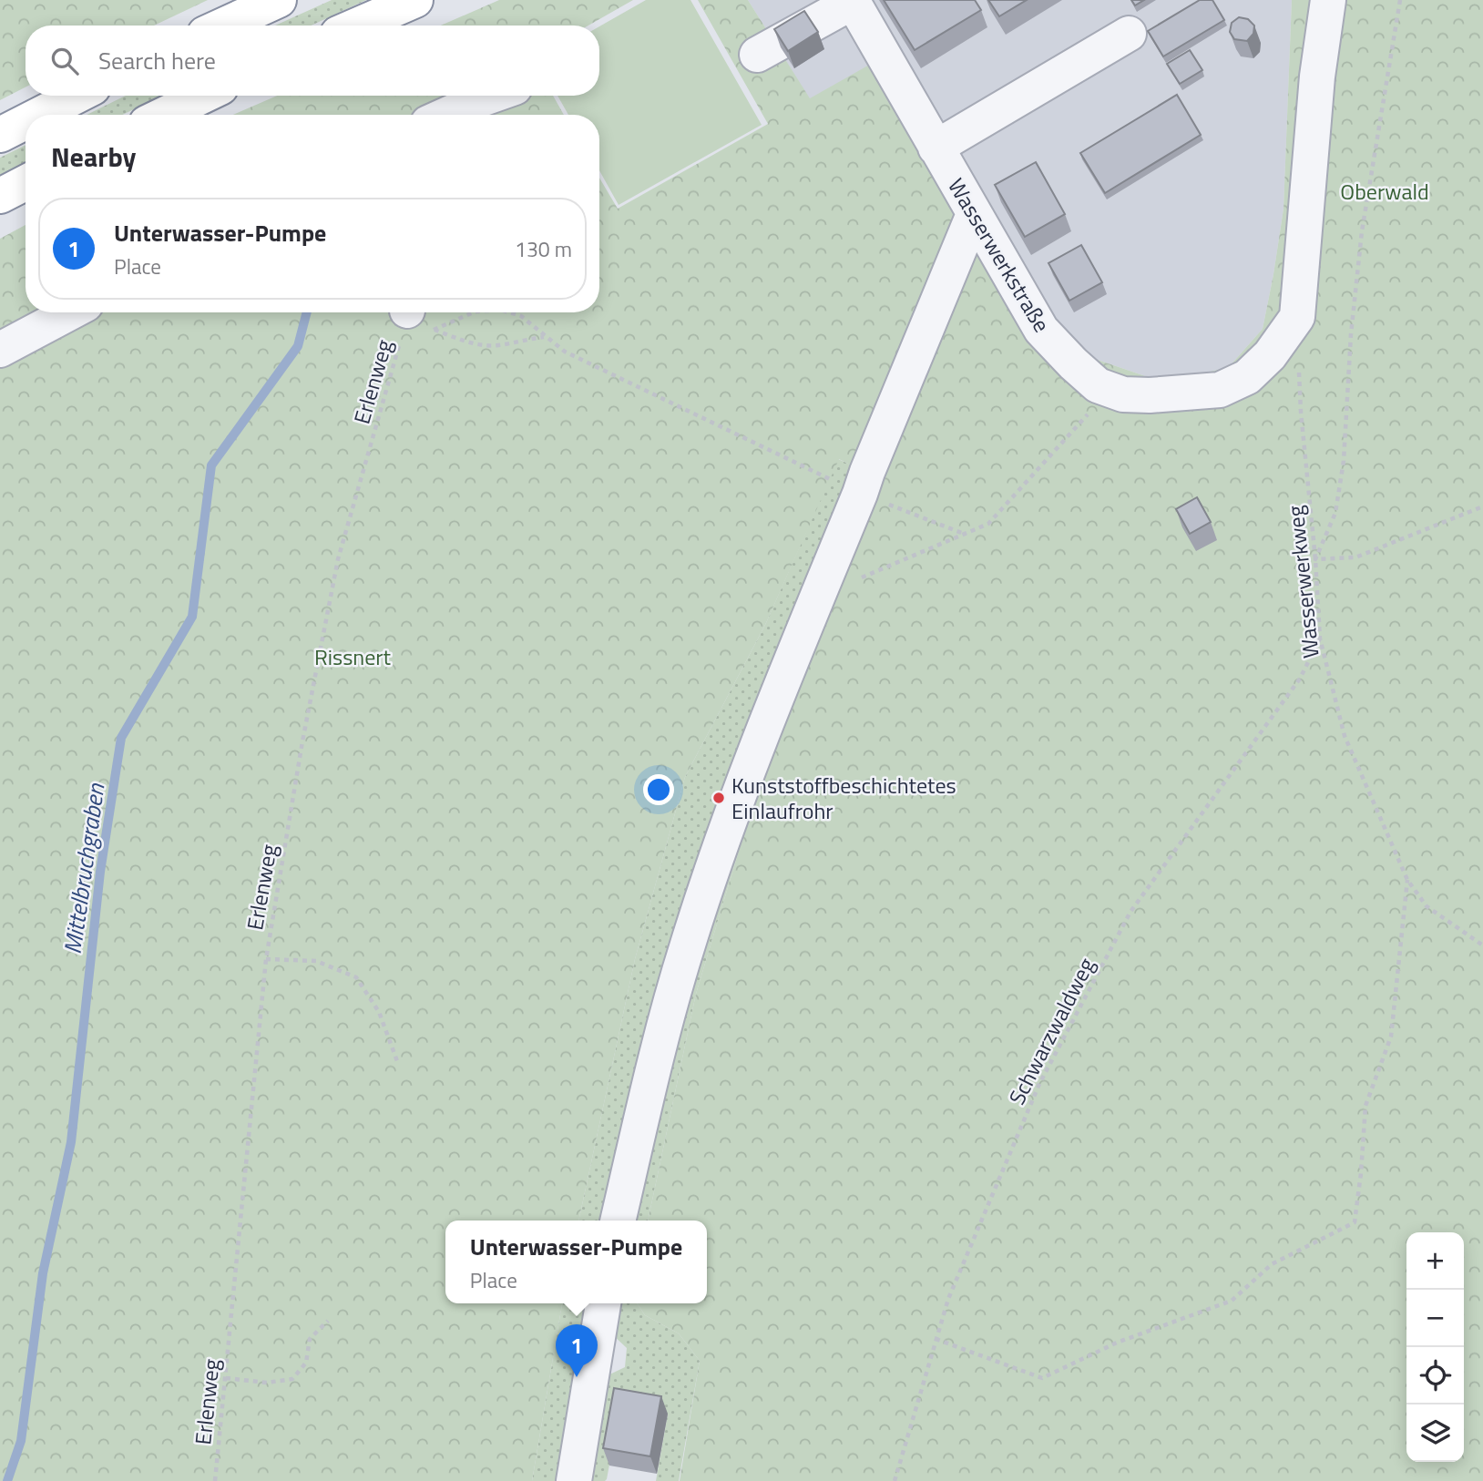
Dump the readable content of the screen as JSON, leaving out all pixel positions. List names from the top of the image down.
{
  "streets": {
    "lane": ["Wasserwerkstraße"],
    "path": ["Erlenweg", "Wasserwerkweg", "Schwarzwaldweg"]
  },
  "crossings": [
    ["Wasserwerkstraße", "Wasserwerkweg"],
    ["Wasserwerkweg", "Schwarzwaldweg"]
  ],
  "water": ["Mittelbruchgraben"],
  "parks": ["Oberwald", "Rissnert"],
  "places": ["Kunststoffbeschichtetes Einlaufrohr"],
  "page": {
    "search": "Search here",
    "heading": "Nearby",
    "list": [
      {
        "mark": "1",
        "name": "Unterwasser-Pumpe",
        "note": "Place",
        "value": "130 m"
      }
    ],
    "popup": ["Unterwasser-Pumpe", "Place"],
    "map_buttons": ["+", "−"],
    "pins": "1"
  }
}
